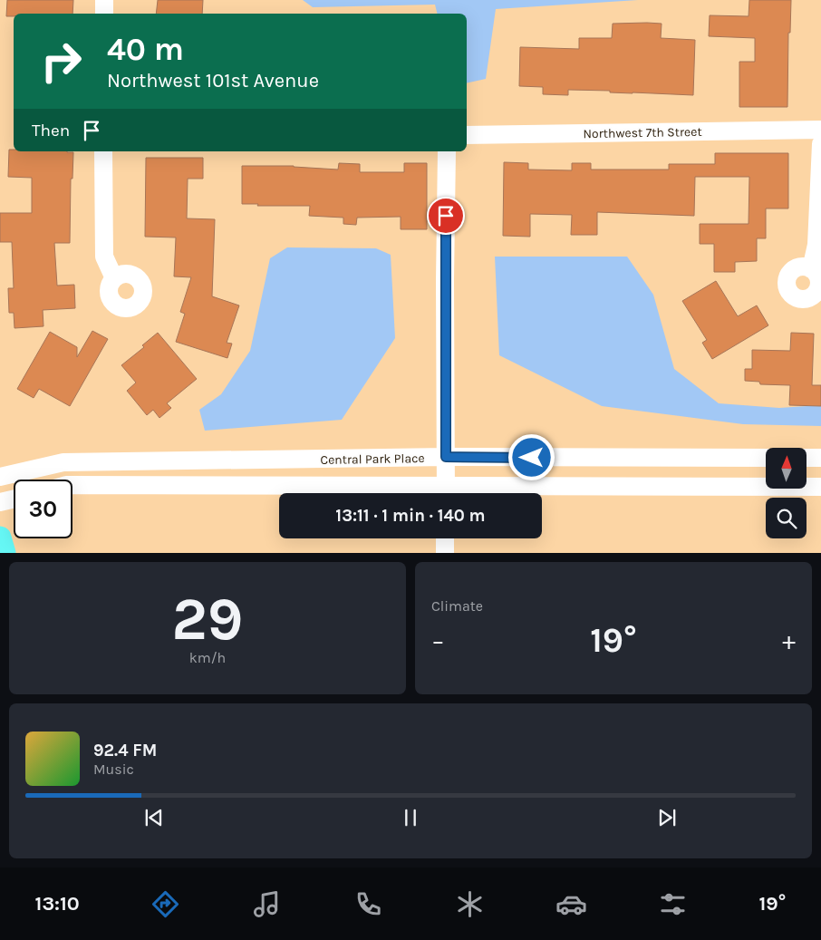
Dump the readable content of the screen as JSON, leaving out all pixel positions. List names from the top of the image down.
{
  "streets": {
    "street": ["Northwest 7th Street", "Central Park Place"]
  },
  "north": "top",
  "page": {
    "turn": ["40 m", "Northwest 101st Avenue"],
    "then": "Then",
    "limit": "30",
    "trip": "13:11 · 1 min · 140 m",
    "tile": [
      ["29", "km/h"],
      "Climate"
    ],
    "heat": ["−", "19°", "+"],
    "song": ["92.4 FM", "Music"],
    "tabs": ["13:10", "19°"]
  }
}
